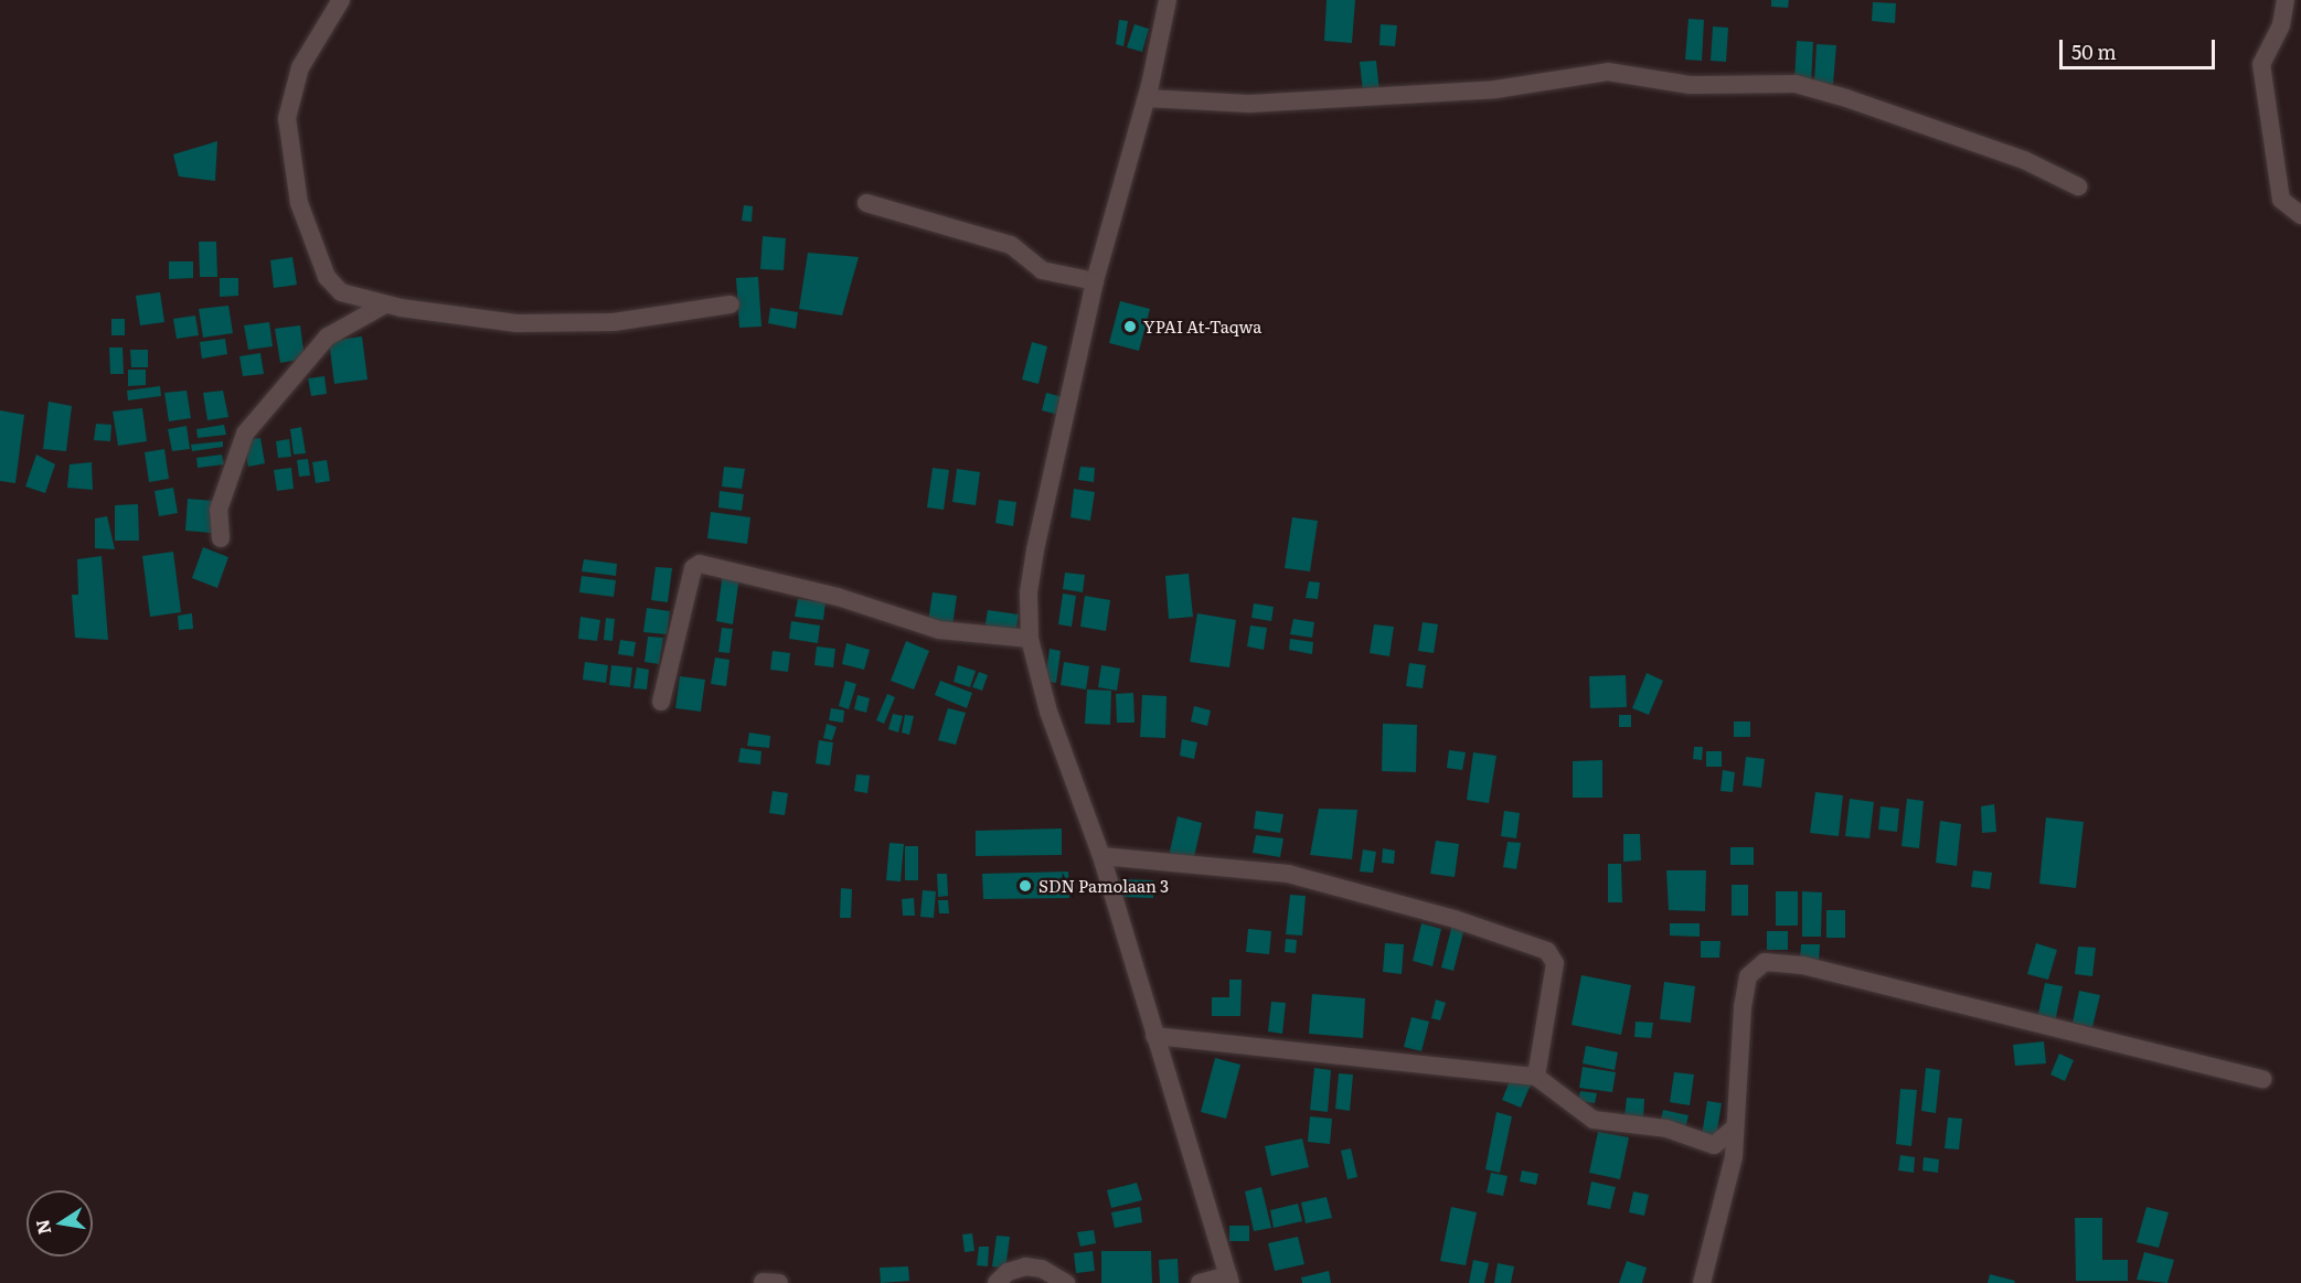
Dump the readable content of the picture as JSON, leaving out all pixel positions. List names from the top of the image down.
{
  "places": ["YPAI At-Taqwa", "SDN Pamolaan 3"],
  "scale_bar": "50 m",
  "north": "left"
}
